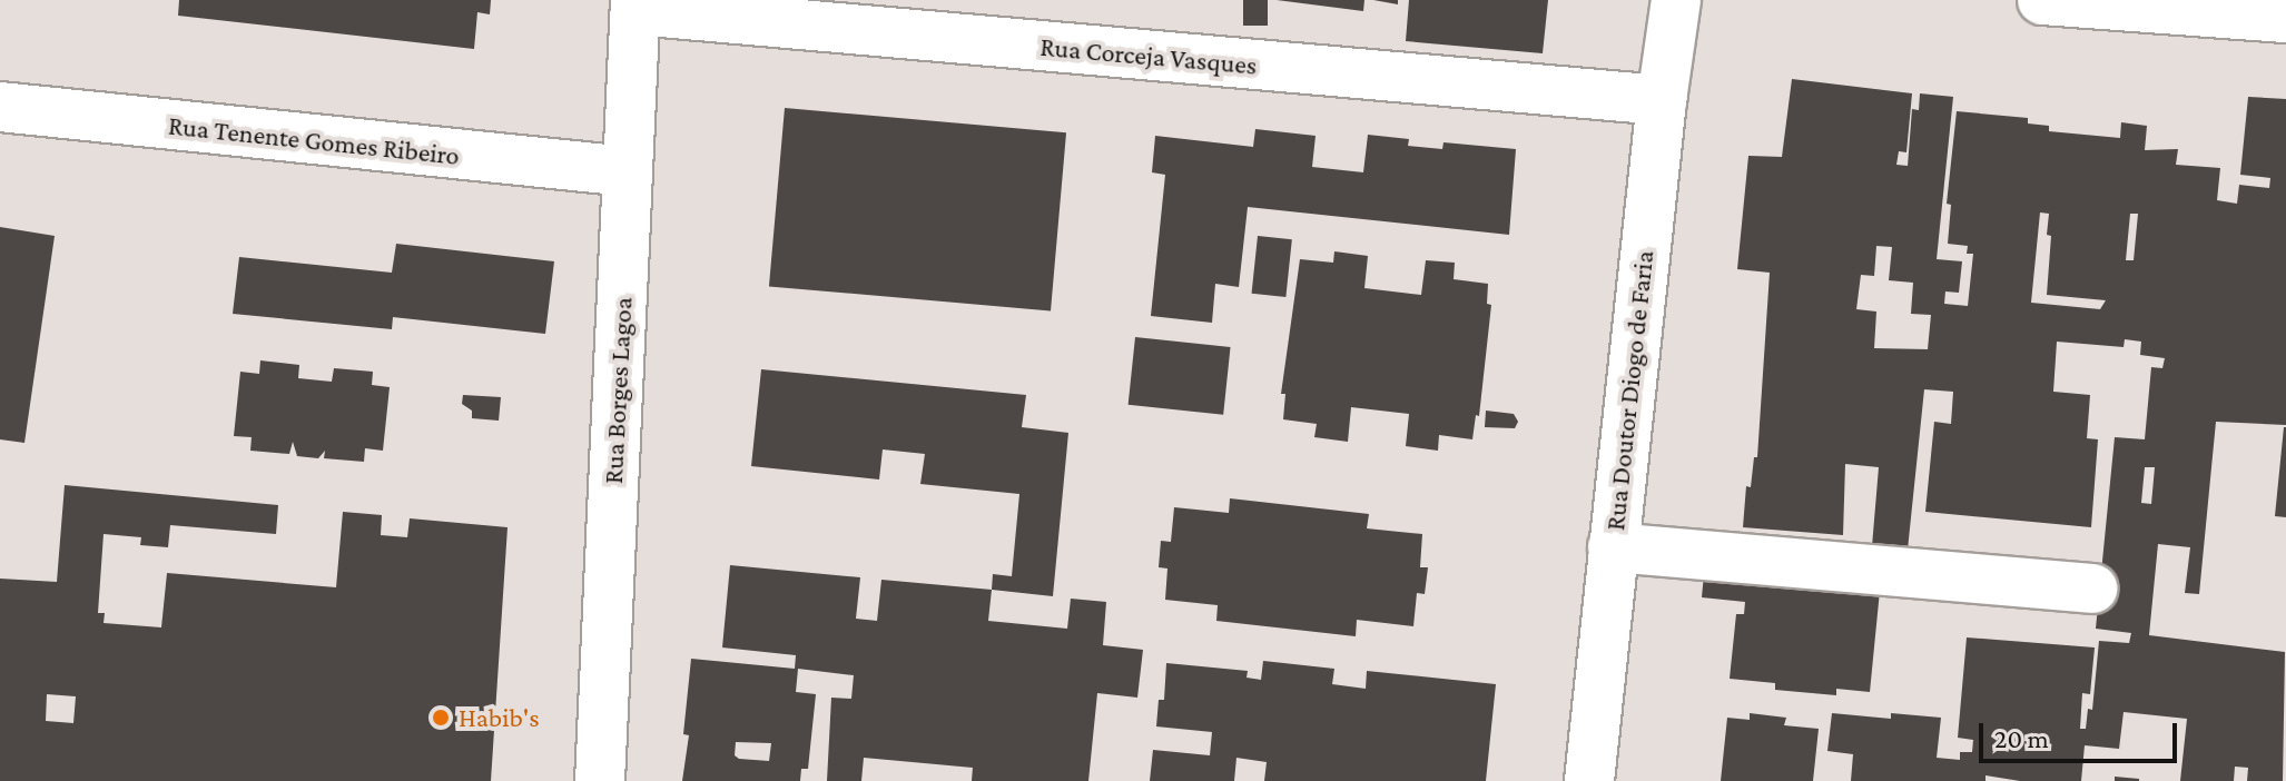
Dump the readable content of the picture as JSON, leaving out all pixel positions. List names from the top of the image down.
{
  "streets": {
    "street": [
      "Rua Corceja Vasques",
      "Rua Tenente Gomes Ribeiro",
      "Rua Borges Lagoa",
      "Rua Doutor Diogo de Faria"
    ]
  },
  "crossings": [
    ["Rua Corceja Vasques", "Rua Borges Lagoa"],
    ["Rua Corceja Vasques", "Rua Doutor Diogo de Faria"],
    ["Rua Tenente Gomes Ribeiro", "Rua Borges Lagoa"]
  ],
  "places": ["Habib's"],
  "scale_bar": "20 m"
}
